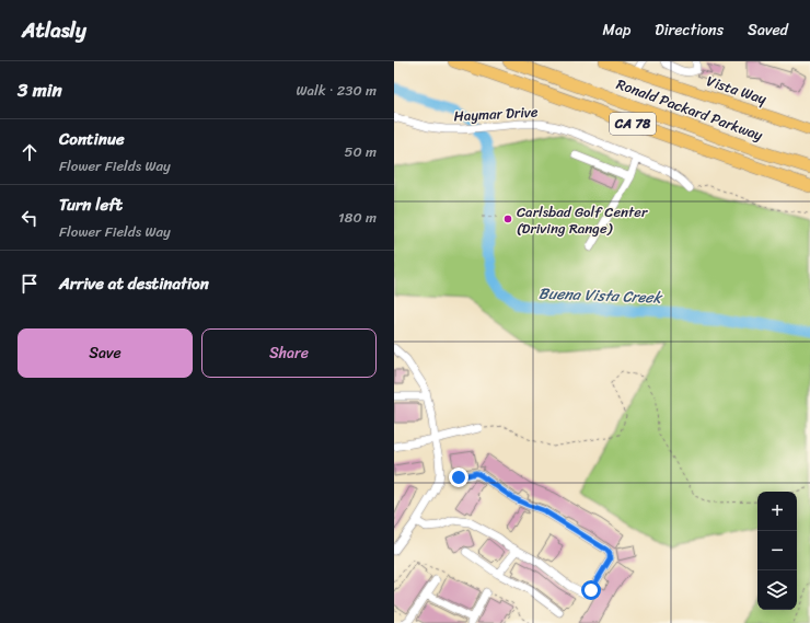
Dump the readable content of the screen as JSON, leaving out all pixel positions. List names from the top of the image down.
{
  "streets": {
    "highway": ["Ronald Packard Parkway", "CA 78"],
    "main road": ["Vista Way"],
    "street": ["Haymar Drive"]
  },
  "water": ["Buena Vista Creek"],
  "places": ["Carlsbad Golf Center (Driving Range)"],
  "page": {
    "header": "Atlasly",
    "nav": ["Map", "Directions", "Saved"],
    "heading": ["3 min", "Walk · 230 m"],
    "list": [
      ["Continue", "Flower Fields Way", "50 m"],
      ["Turn left", "Flower Fields Way", "180 m"],
      "Arrive at destination"
    ],
    "buttons": ["Save", "Share"],
    "map_buttons": ["+", "−"]
  }
}
